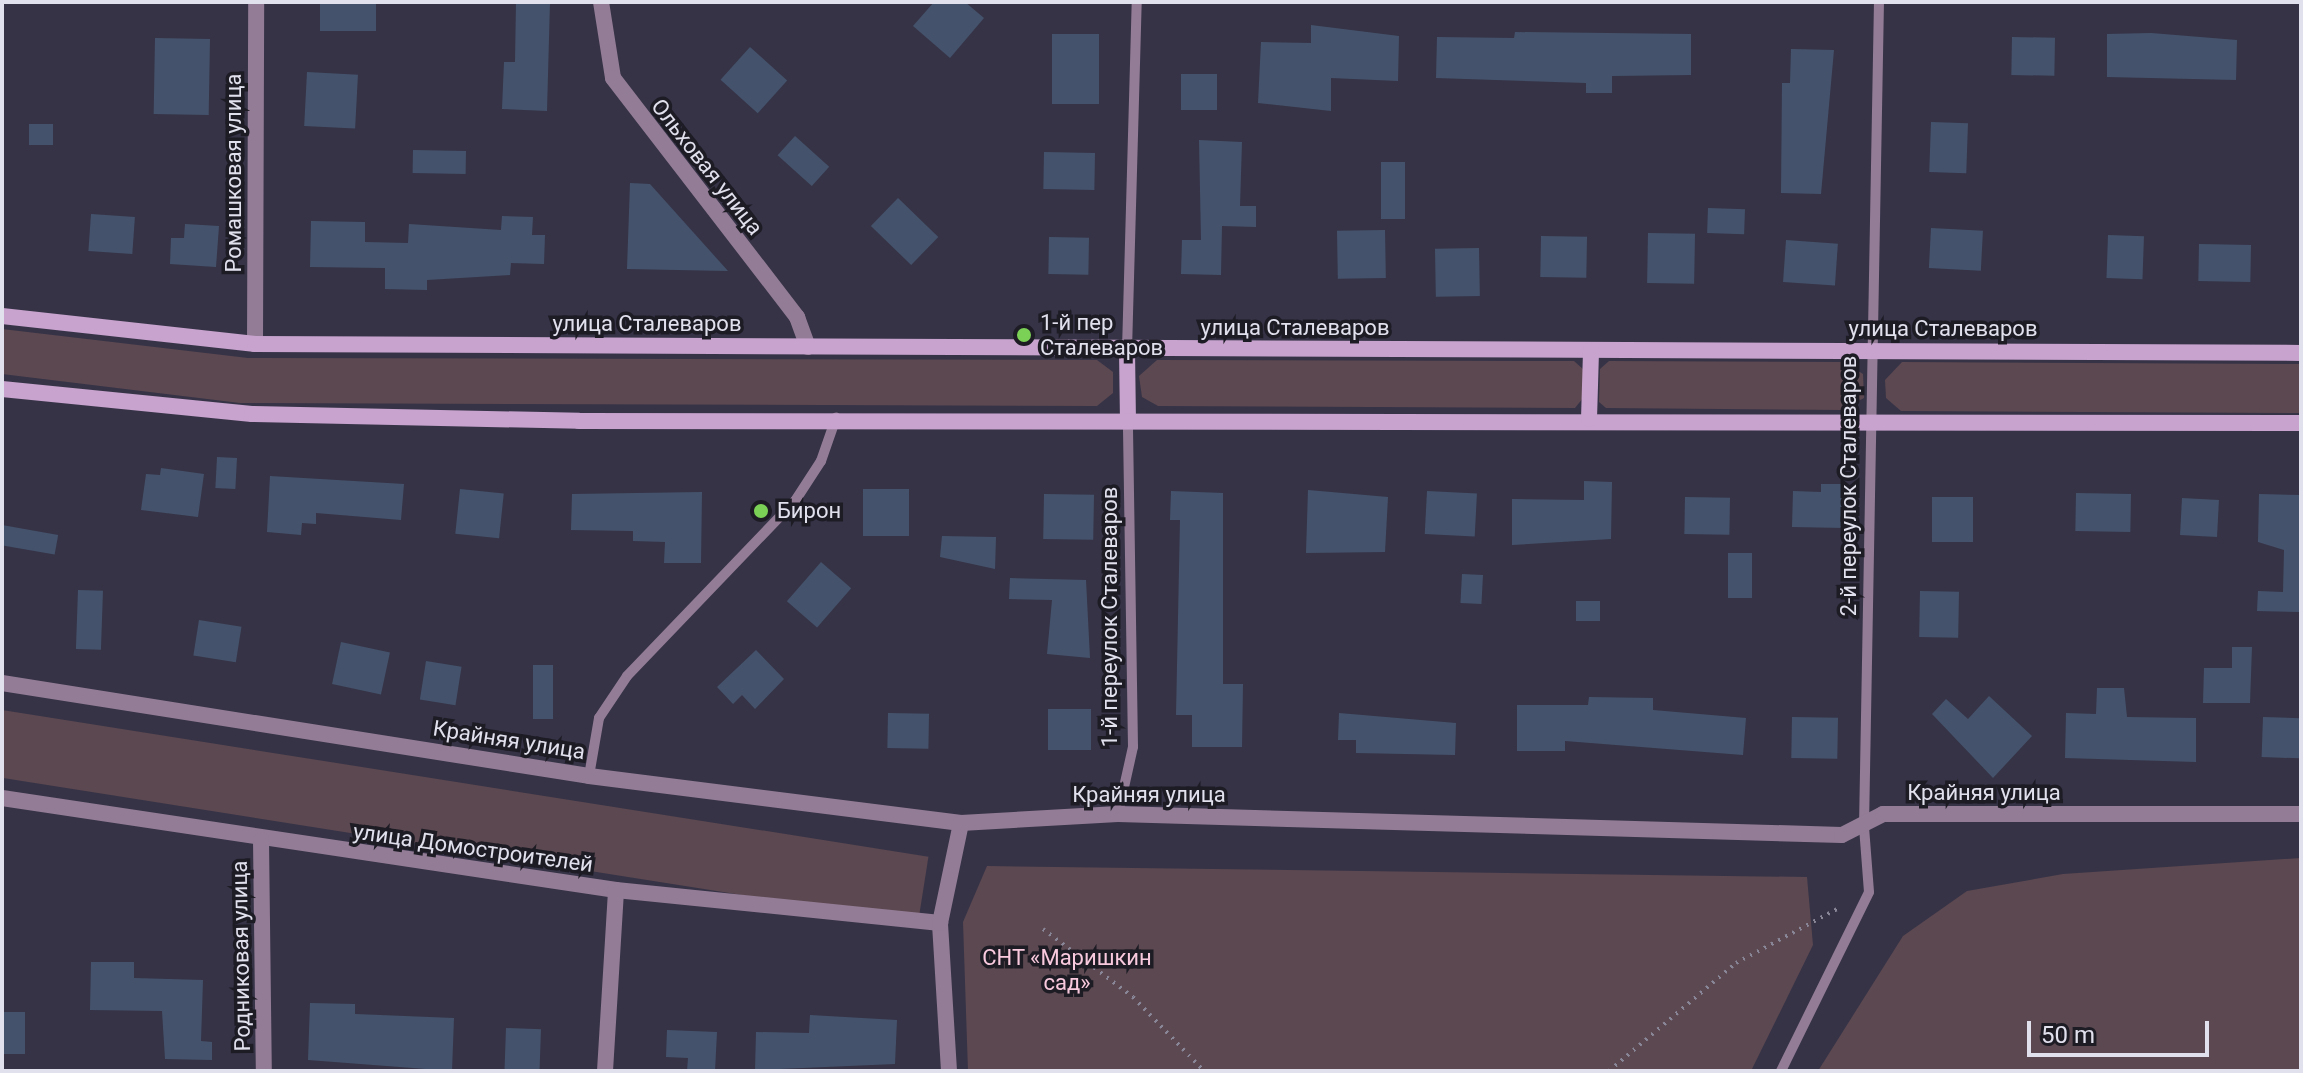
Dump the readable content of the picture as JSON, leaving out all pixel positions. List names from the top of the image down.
{
  "streets": {
    "main road": ["улица Сталеваров"],
    "street": [
      "Ольховая улица",
      "Ромашковая улица",
      "Крайняя улица",
      "улица Домостроителей",
      "Родниковая улица"
    ],
    "lane": ["2-й переулок Сталеваров", "1-й переулок Сталеваров"]
  },
  "crossings": [
    ["Ольховая улица", "улица Сталеваров"],
    ["Ромашковая улица", "улица Сталеваров"],
    ["улица Сталеваров", "2-й переулок Сталеваров"],
    ["2-й переулок Сталеваров", "Крайняя улица"],
    ["1-й переулок Сталеваров", "Крайняя улица"],
    ["улица Домостроителей", "Родниковая улица"]
  ],
  "parks": ["СНТ «Маришкин сад»"],
  "places": ["1-й пер Сталеваров", "Бирон"],
  "scale_bar": "50 m"
}
